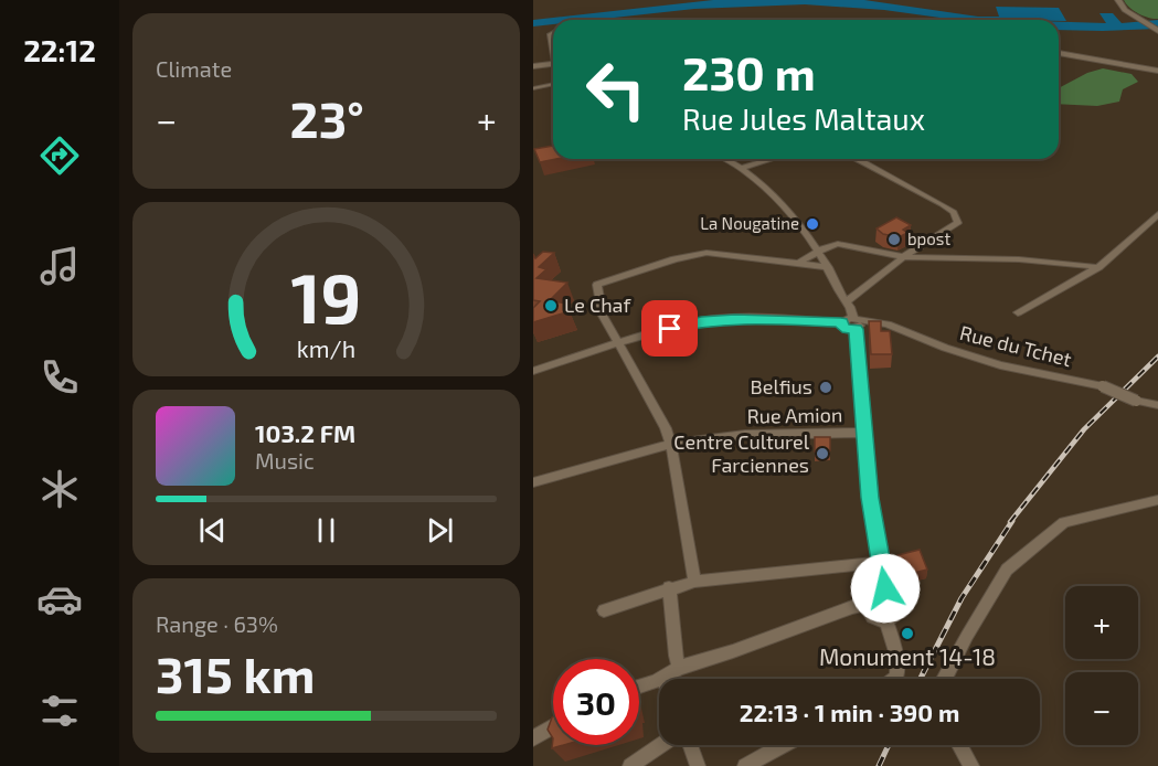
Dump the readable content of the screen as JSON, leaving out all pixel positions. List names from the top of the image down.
{
  "streets": {
    "street": ["Rue du Tchet", "Rue Amion"]
  },
  "places": [
    "La Nougatine",
    "bpost",
    "Le Chaf",
    "Belfius",
    "Centre Culturel Farciennes",
    "Monument 14-18"
  ],
  "page": {
    "tabs": "22:12",
    "tile": [
      "Climate",
      ["Range · 63%", "315 km"]
    ],
    "turn": ["230 m", "Rue Jules Maltaux"],
    "heat": ["−", "23°", "+"],
    "song": ["103.2 FM", "Music"],
    "map_buttons": ["+", "−"],
    "limit": "30",
    "trip": "22:13 · 1 min · 390 m",
    "gauge": ["19", "km/h"]
  }
}
